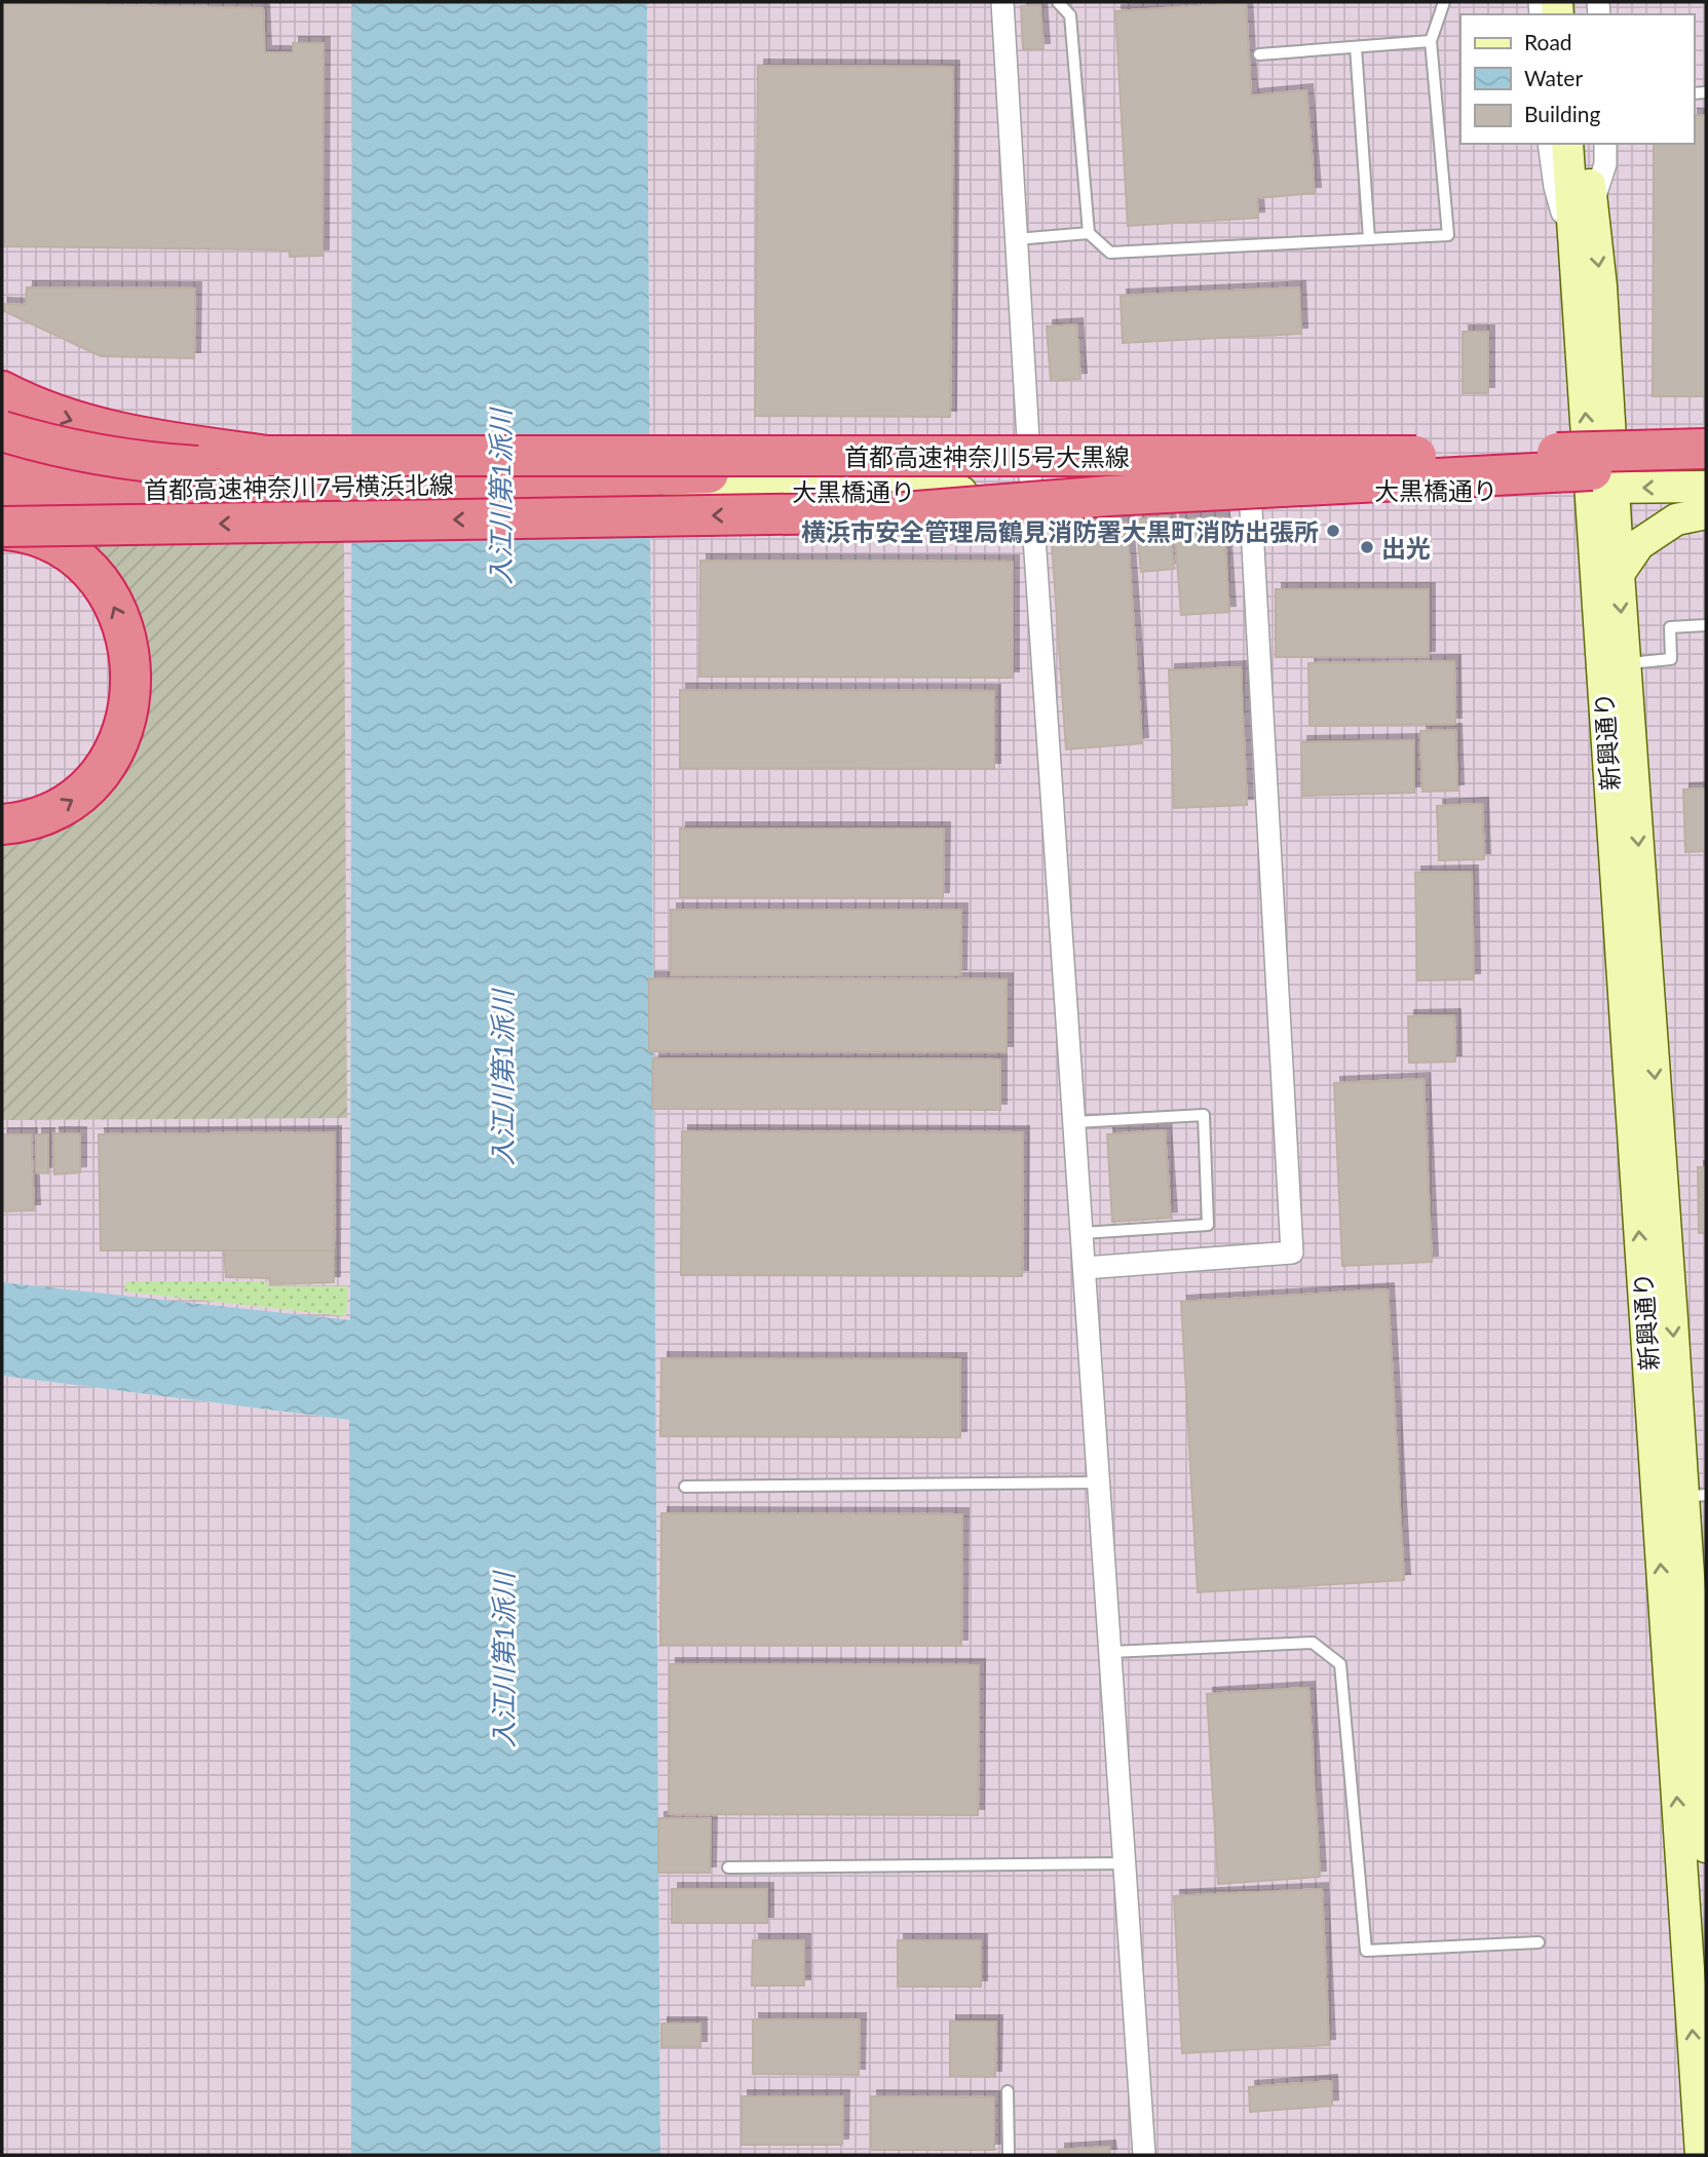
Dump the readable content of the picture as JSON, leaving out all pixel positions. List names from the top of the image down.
{
  "streets": {
    "highway": ["首都高速神奈川5号大黒線", "首都高速神奈川7号横浜北線"],
    "street": ["大黒橋通り", "新興通り"]
  },
  "crossings": [
    ["首都高速神奈川5号大黒線", "首都高速神奈川7号横浜北線"],
    ["首都高速神奈川5号大黒線", "大黒橋通り"],
    ["首都高速神奈川5号大黒線", "新興通り"],
    ["首都高速神奈川7号横浜北線", "大黒橋通り"],
    ["大黒橋通り", "新興通り"]
  ],
  "water": ["入江川第1派川"],
  "places": ["横浜市安全管理局鶴見消防署大黒町消防出張所", "出光"],
  "legend": ["Road", "Water", "Building"]
}
